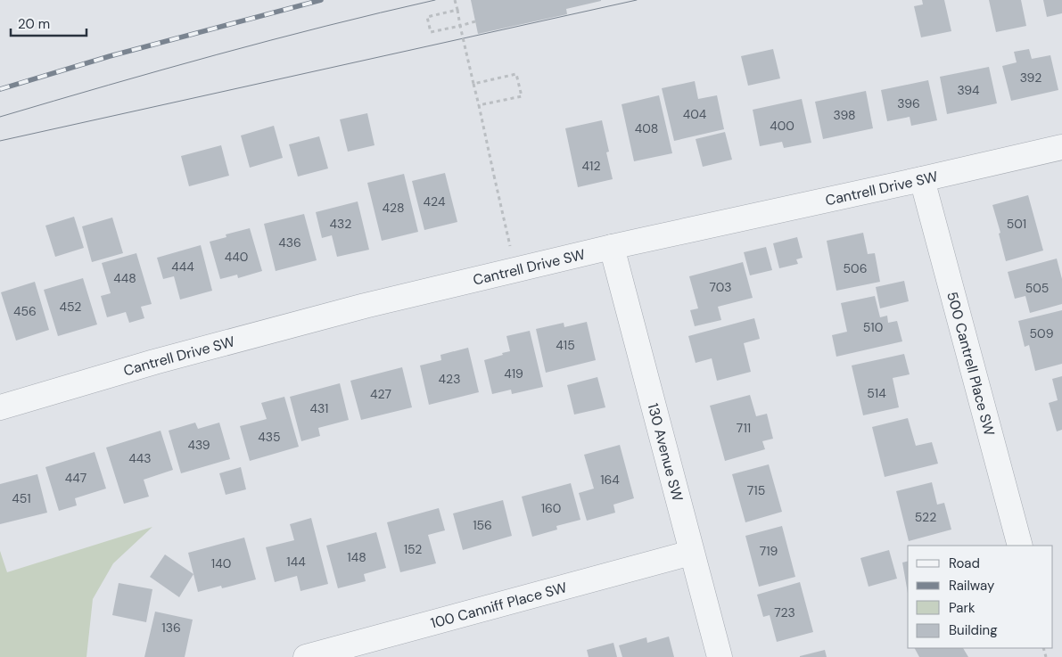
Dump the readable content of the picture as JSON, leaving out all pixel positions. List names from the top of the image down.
{
  "streets": {
    "street": [
      "Cantrell Drive SW",
      "500 Cantrell Place SW",
      "130 Avenue SW",
      "100 Canniff Place SW"
    ]
  },
  "crossings": [
    ["Cantrell Drive SW", "500 Cantrell Place SW"],
    ["Cantrell Drive SW", "130 Avenue SW"],
    ["130 Avenue SW", "100 Canniff Place SW"]
  ],
  "house_numbers": [
    "392",
    "394",
    "396",
    "404",
    "398",
    "400",
    "408",
    "412",
    "424",
    "428",
    "432",
    "501",
    "436",
    "440",
    "444",
    "506",
    "448",
    "703",
    "505",
    "452",
    "456",
    "510",
    "509",
    "415",
    "419",
    "423",
    "514",
    "427",
    "431",
    "711",
    "435",
    "439",
    "443",
    "447",
    "164",
    "715",
    "451",
    "160",
    "522",
    "156",
    "152",
    "719",
    "148",
    "144",
    "140",
    "723",
    "136"
  ],
  "legend": [
    "Road",
    "Railway",
    "Park",
    "Building"
  ],
  "scale_bar": "20 m"
}
